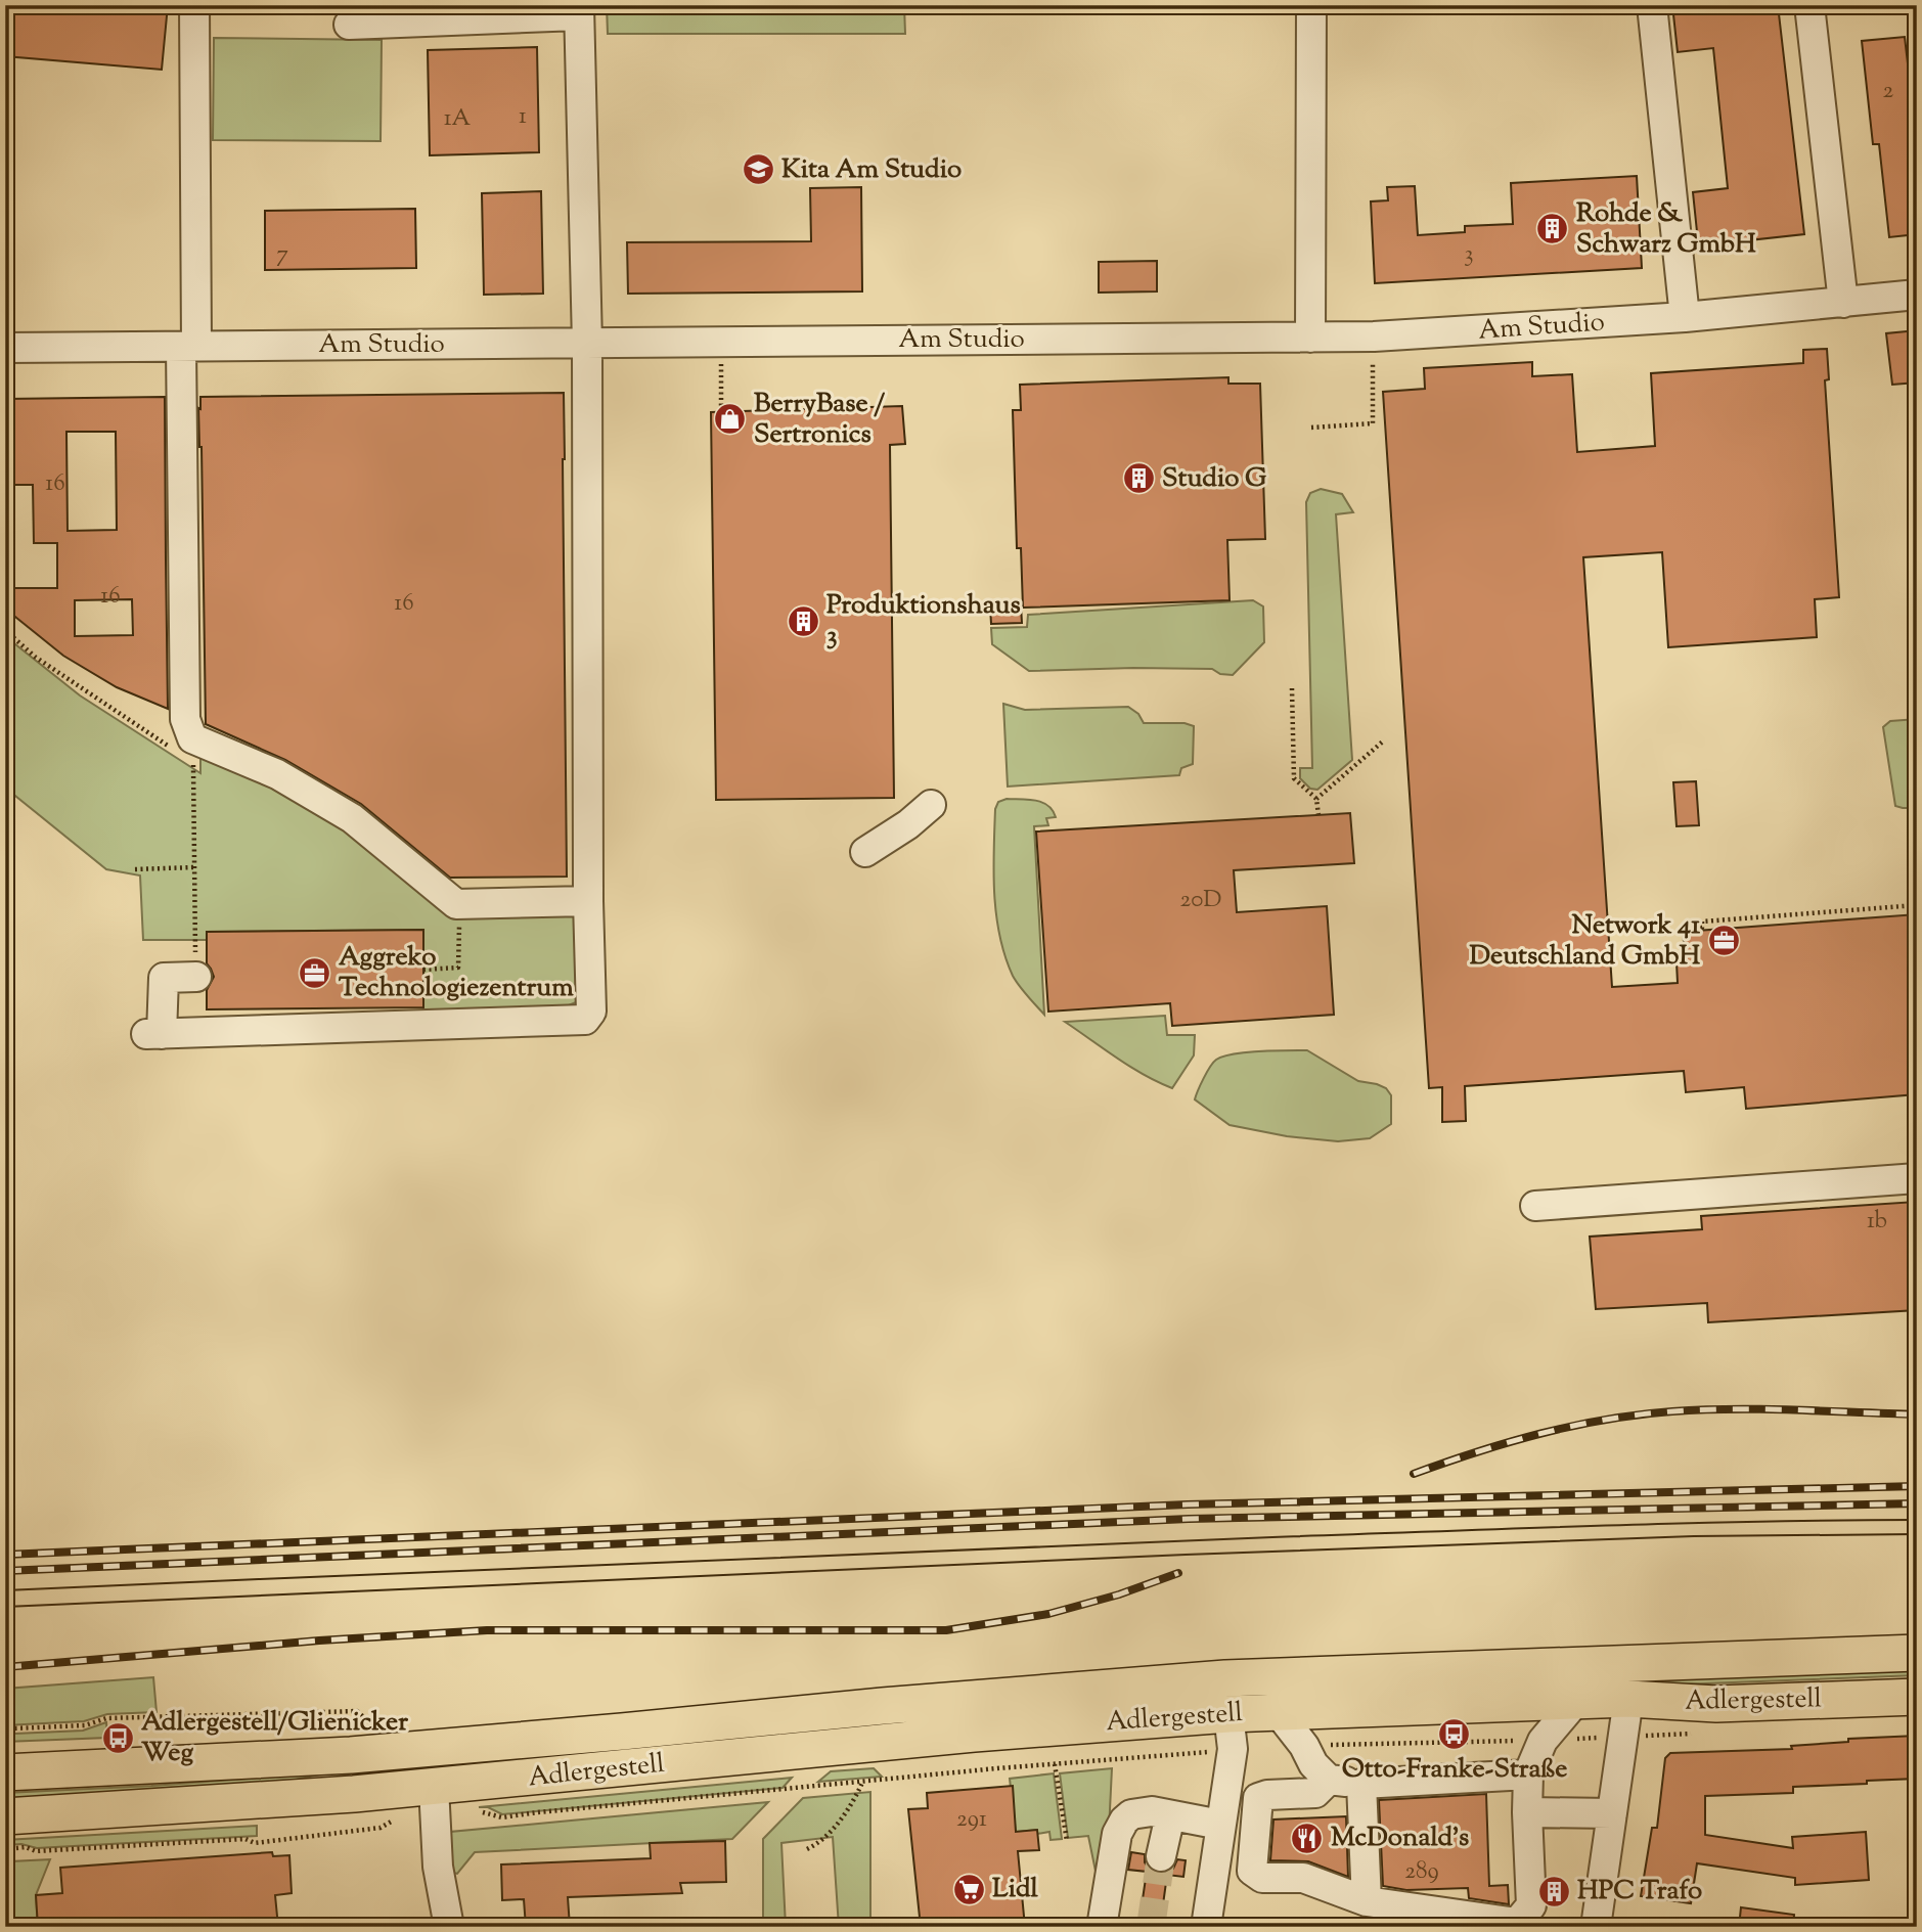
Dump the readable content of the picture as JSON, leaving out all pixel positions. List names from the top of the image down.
{
  "streets": {
    "main road": ["Adlergestell"],
    "street": ["Am Studio"]
  },
  "places": {
    "school or university": ["Kita Am Studio"],
    "building": [
      "Rohde & Schwarz GmbH",
      "Studio G",
      "Produktionshaus 3",
      "HPC Trafo"
    ],
    "shop": ["BerryBase / Sertronics"],
    "office": ["Network 41 Deutschland GmbH", "Aggreko Technologiezentrum"],
    "bus stop": ["Otto-Franke-Straße", "Adlergestell/Glienicker Weg"],
    "restaurant": ["McDonald's"],
    "supermarket": ["Lidl"]
  },
  "house_numbers": [
    "2",
    "1",
    "1A",
    "7",
    "3",
    "16",
    "16",
    "16",
    "20D",
    "1b",
    "291",
    "289"
  ]
}
